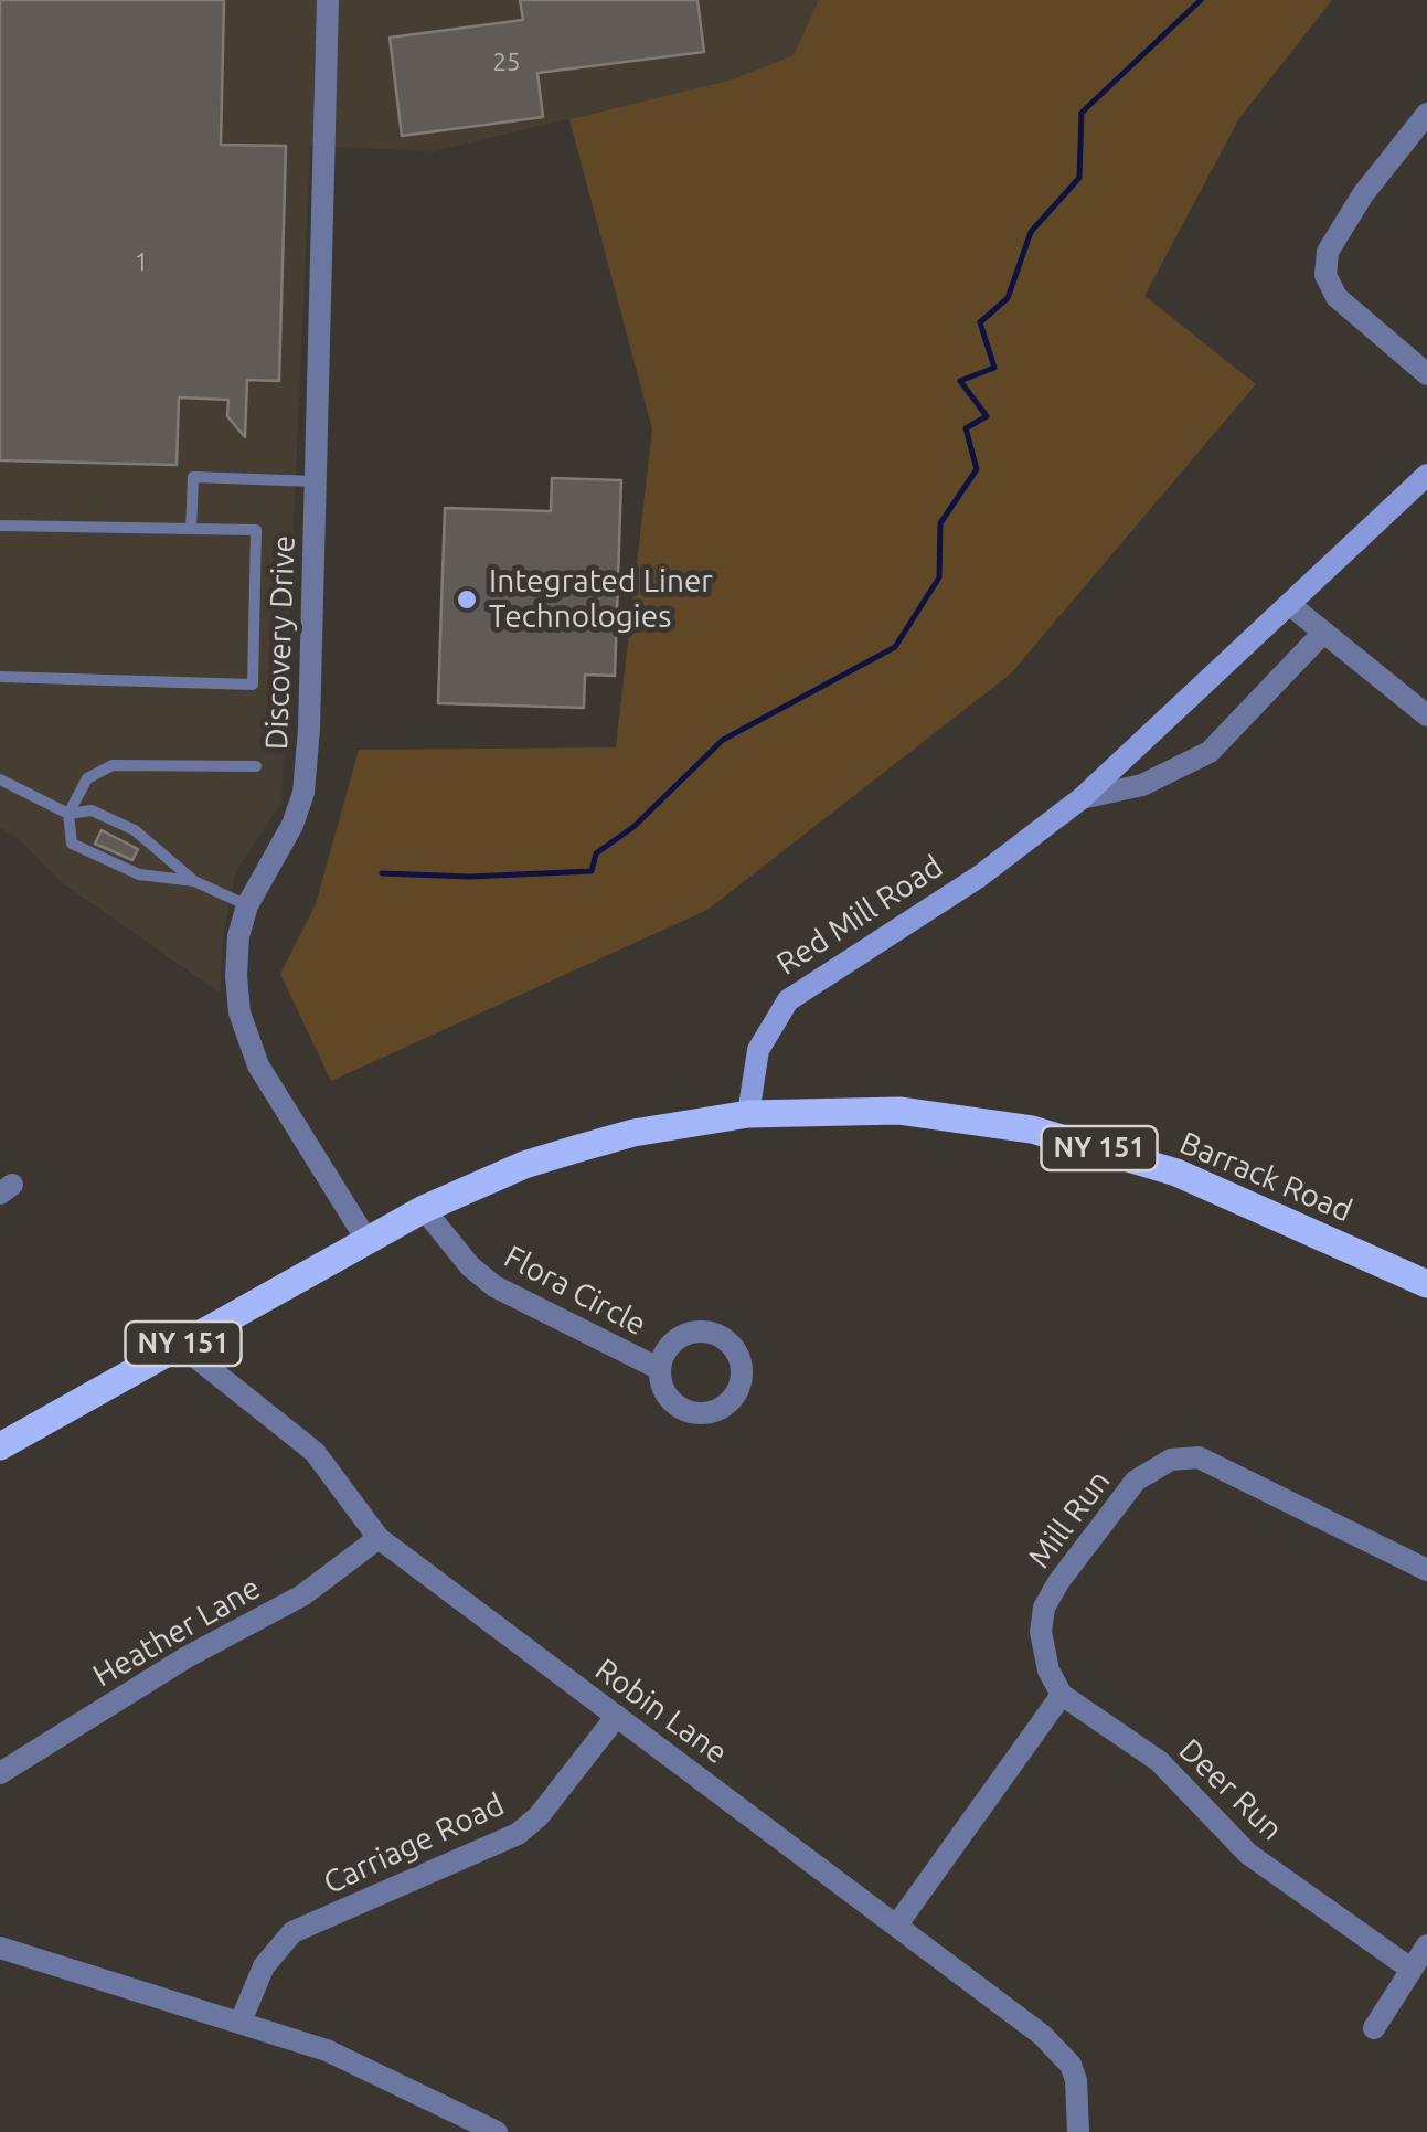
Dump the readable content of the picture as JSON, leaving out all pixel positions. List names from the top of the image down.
{
  "streets": {
    "main road": ["NY 151", "Barrack Road"],
    "street": [
      "Discovery Drive",
      "Red Mill Road",
      "Flora Circle",
      "Mill Run",
      "Heather Lane",
      "Robin Lane",
      "Deer Run",
      "Carriage Road"
    ]
  },
  "crossings": [
    ["Discovery Drive", "NY 151"],
    ["Red Mill Road", "NY 151"],
    ["Red Mill Road", "Barrack Road"],
    ["NY 151", "Barrack Road"],
    ["NY 151", "Flora Circle"],
    ["NY 151", "Robin Lane"],
    ["Mill Run", "Deer Run"],
    ["Heather Lane", "Robin Lane"],
    ["Robin Lane", "Carriage Road"]
  ],
  "places": ["Integrated Liner Technologies"],
  "house_numbers": ["25", "1"]
}
